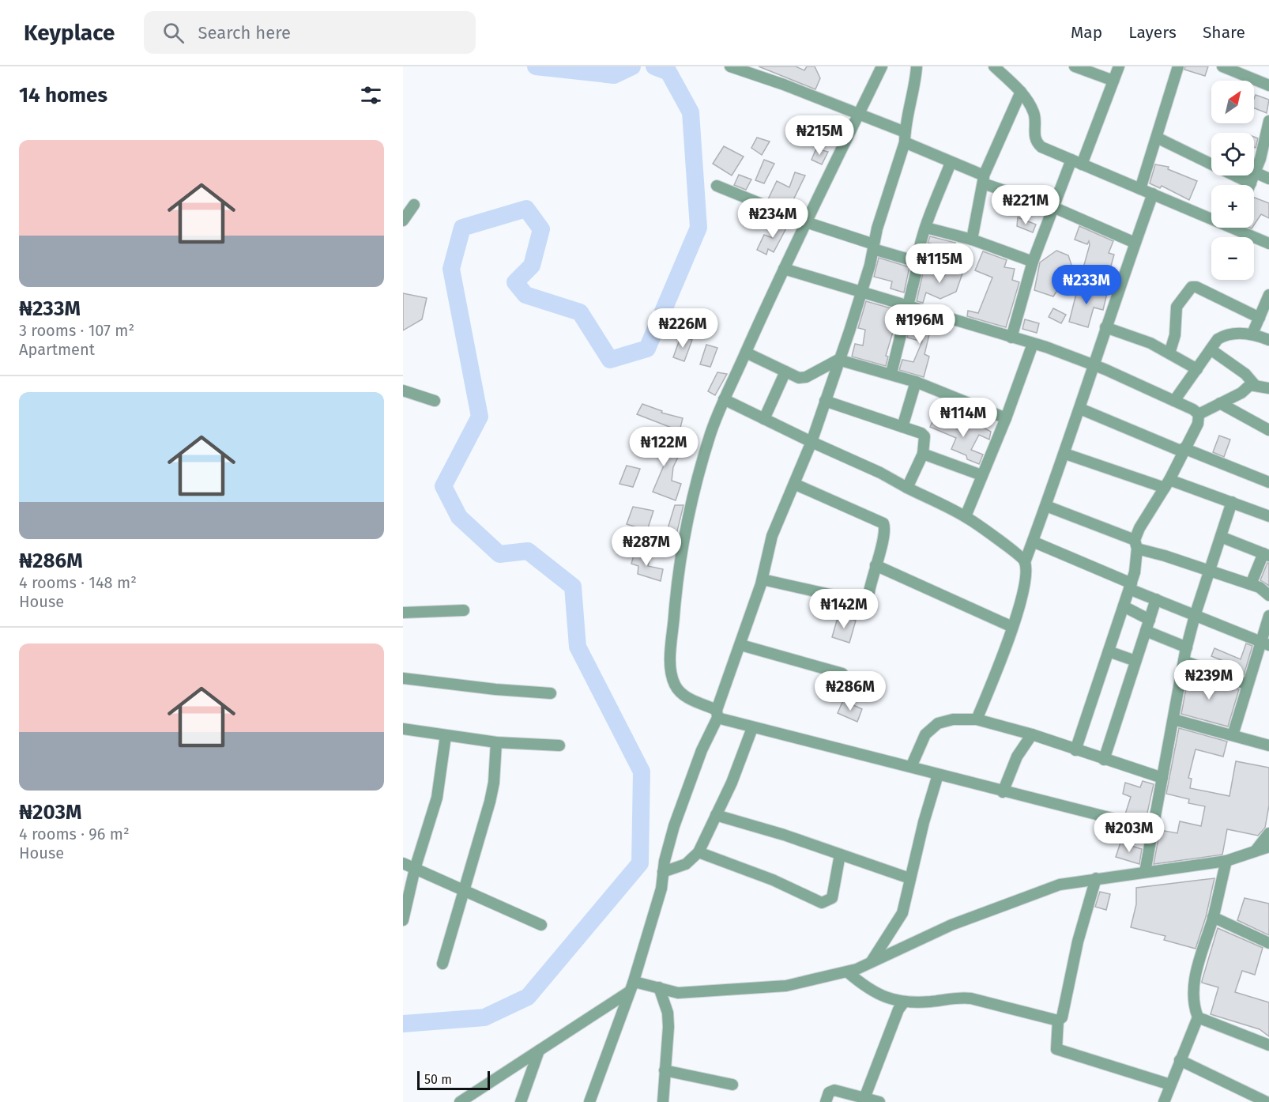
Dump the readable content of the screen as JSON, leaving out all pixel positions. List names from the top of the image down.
{
  "scale_bar": "50 m",
  "north": "top right",
  "page": {
    "header": "Keyplace",
    "search": "Search here",
    "nav": ["Map", "Layers", "Share"],
    "heading": "14 homes",
    "map_buttons": ["+", "−"],
    "price": [
      "₦215M",
      "₦221M",
      "₦234M",
      "₦115M",
      "₦233M",
      "₦196M",
      "₦226M",
      "₦114M",
      "₦122M",
      "₦287M",
      "₦142M",
      "₦239M",
      "₦286M",
      "₦203M"
    ],
    "list": [
      {
        "name": "₦233M",
        "note": "3 rooms · 107 m² · Apartment"
      },
      {
        "name": "₦286M",
        "note": "4 rooms · 148 m² · House"
      },
      {
        "name": "₦203M",
        "note": "4 rooms · 96 m² · House"
      }
    ],
    "scale": "50 m"
  }
}
